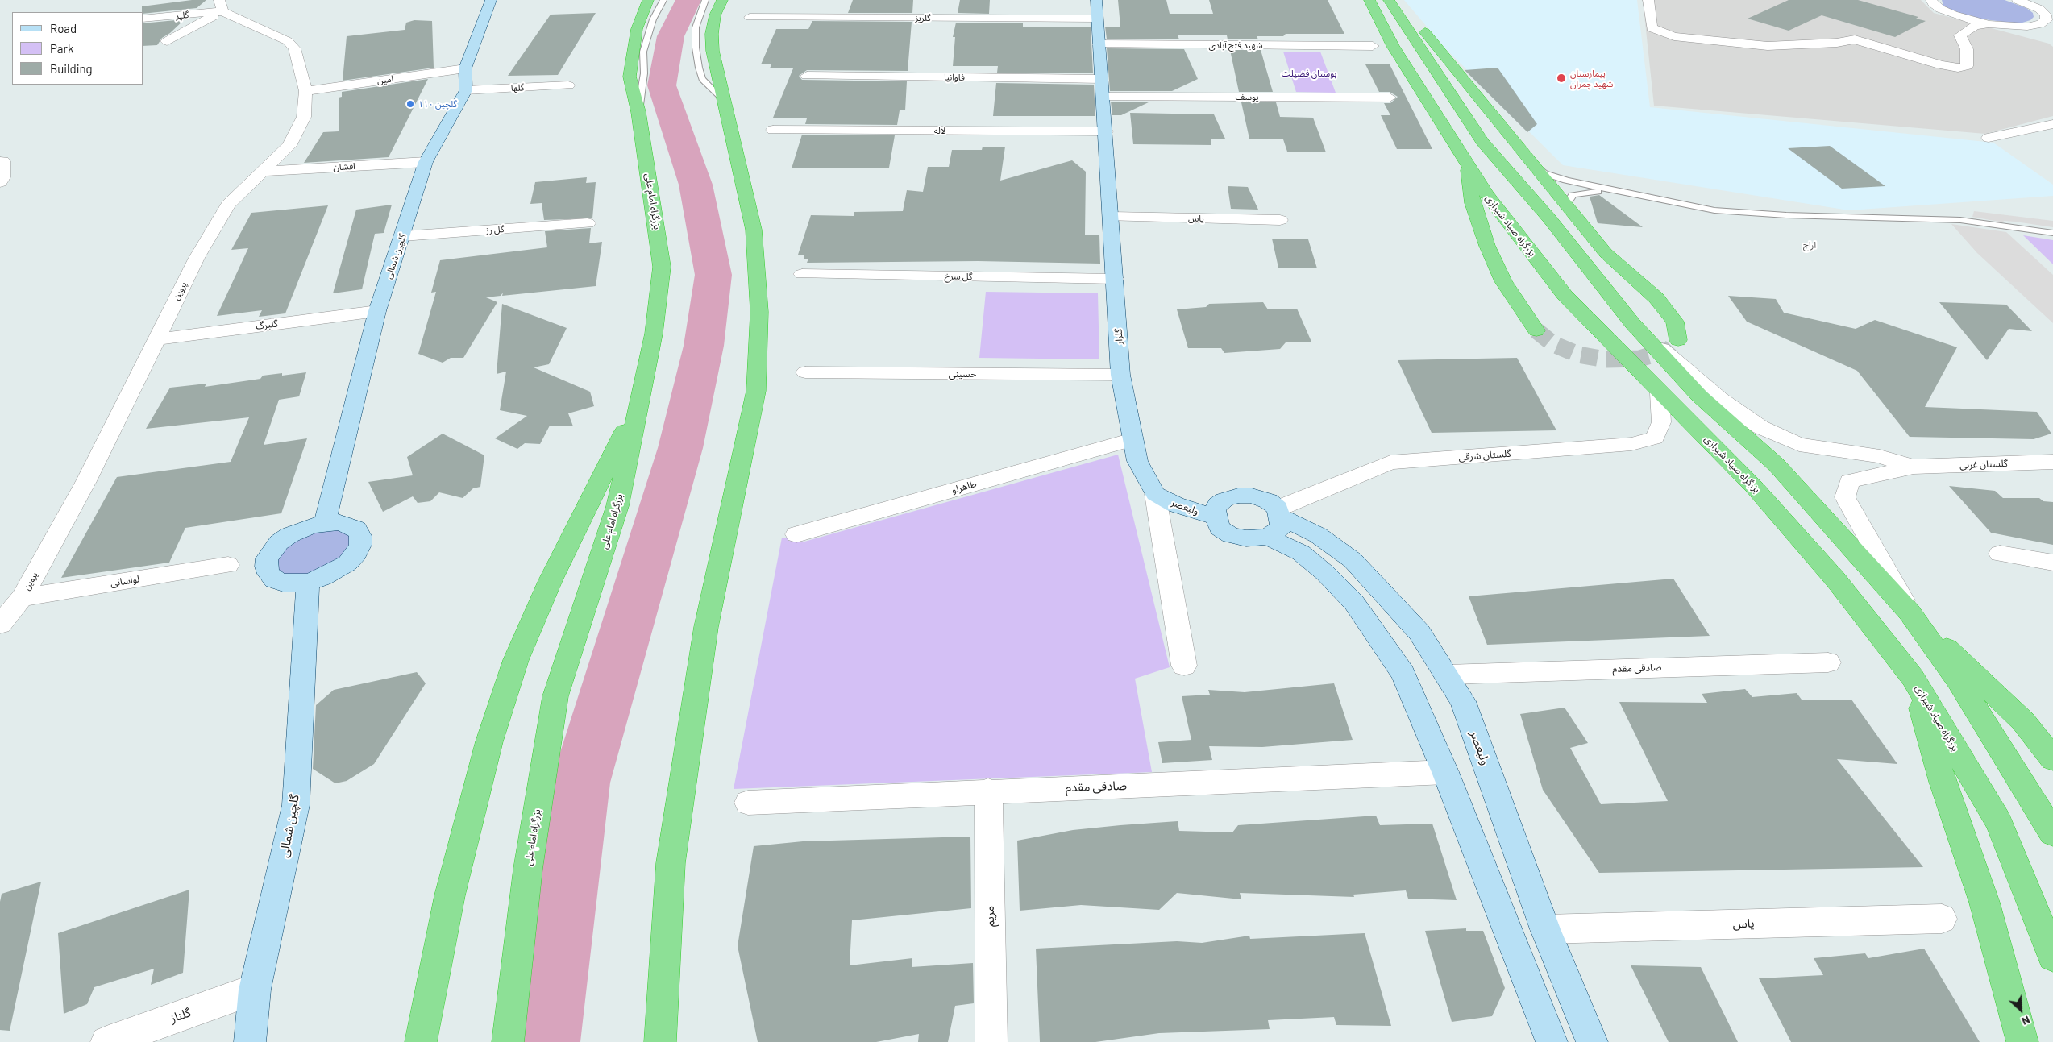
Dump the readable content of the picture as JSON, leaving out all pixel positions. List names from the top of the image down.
{
  "streets": {
    "highway": ["بزرگراه امام علی", "بزرگراه صیاد شیرازی"],
    "main road": ["گلچین شمالی", "گلزار", "ولیعصر"],
    "street": [
      "گلپر",
      "گلریز",
      "شهید فتح آبادی",
      "فاوانیا",
      "امین",
      "گلها",
      "یوسف",
      "لاله",
      "افشان",
      "یاس",
      "گل رز",
      "گل سرخ",
      "پروین",
      "گلبرگ",
      "حسینی",
      "گلستان شرقی",
      "گلستان غربی",
      "طاهرلو",
      "لواسانی",
      "صادقی مقدم",
      "مریم",
      "گلناز"
    ]
  },
  "crossings": [
    ["گلپر", "پروین"],
    ["گلریز", "گلزار"],
    ["شهید فتح آبادی", "گلزار"],
    ["فاوانیا", "گلزار"],
    ["امین", "پروین"],
    ["گلها", "گلچین شمالی"],
    ["یوسف", "گلزار"],
    ["لاله", "گلزار"],
    ["افشان", "گلچین شمالی"],
    ["افشان", "پروین"],
    ["یاس", "گلزار"],
    ["یاس", "ولیعصر"],
    ["بزرگراه صیاد شیرازی", "گلستان شرقی"],
    ["گل رز", "گلچین شمالی"],
    ["گلچین شمالی", "گلبرگ"],
    ["گلچین شمالی", "گلناز"],
    ["گل سرخ", "گلزار"],
    ["پروین", "گلبرگ"],
    ["پروین", "لواسانی"],
    ["گلزار", "حسینی"],
    ["گلزار", "طاهرلو"],
    ["گلزار", "ولیعصر"],
    ["گلستان شرقی", "ولیعصر"],
    ["ولیعصر", "صادقی مقدم"],
    ["صادقی مقدم", "مریم"]
  ],
  "districts": ["اراج"],
  "parks": ["بوستان فضیلت"],
  "places": ["بیمارستان شهید چمران", "گلچین ۱۱۰"],
  "legend": ["Road", "Park", "Building"],
  "north": "bottom right"
}
